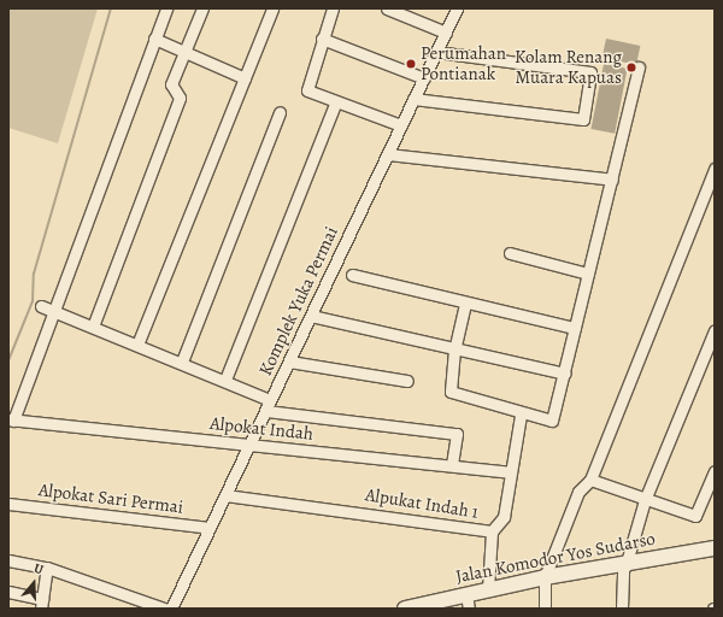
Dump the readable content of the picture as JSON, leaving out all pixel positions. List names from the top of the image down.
{
  "streets": {
    "street": [
      "Komplek Yuka Permai",
      "Alpokat Indah",
      "Alpokat Sari Permai",
      "Alpukat Indah 1",
      "Jalan Komodor Yos Sudarso"
    ]
  },
  "crossings": [
    ["Komplek Yuka Permai", "Alpokat Indah"],
    ["Komplek Yuka Permai", "Alpokat Sari Permai"],
    ["Komplek Yuka Permai", "Alpukat Indah 1"],
    ["Alpokat Indah", "Alpukat Indah 1"]
  ],
  "places": ["Perumahan Pontianak", "Kolam Renang Muara Kapuas"],
  "north": "top"
}
